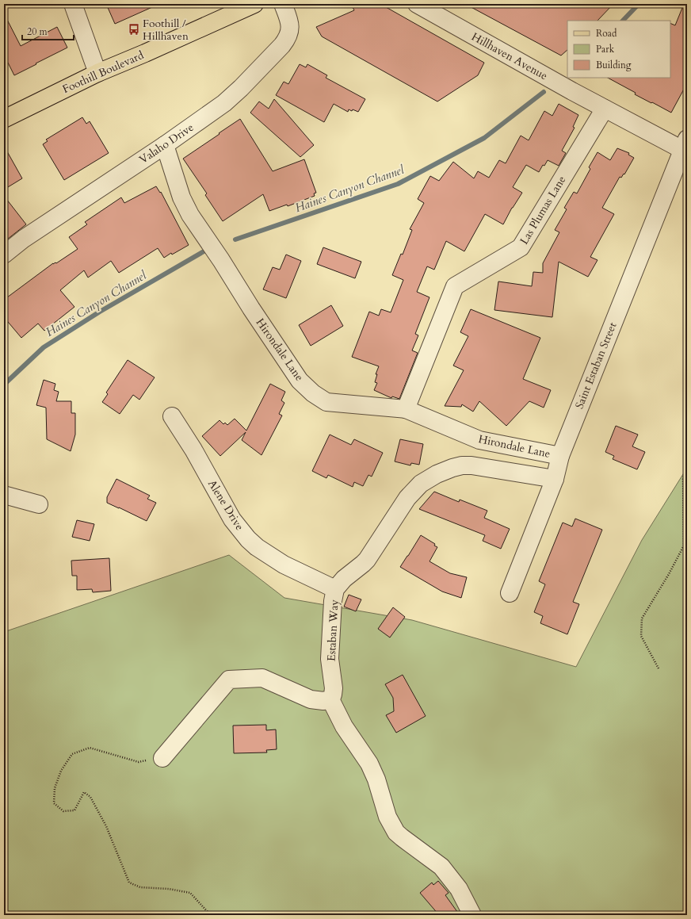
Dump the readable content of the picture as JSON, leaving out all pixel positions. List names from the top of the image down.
{
  "streets": {
    "main road": ["Foothill Boulevard"],
    "street": [
      "Hillhaven Avenue",
      "Valaho Drive",
      "Las Plumas Lane",
      "Hirondale Lane",
      "Saint Estaban Street",
      "Alene Drive",
      "Estaban Way"
    ]
  },
  "crossings": [
    ["Hillhaven Avenue", "Las Plumas Lane"],
    ["Hillhaven Avenue", "Saint Estaban Street"],
    ["Valaho Drive", "Hirondale Lane"],
    ["Las Plumas Lane", "Hirondale Lane"],
    ["Hirondale Lane", "Saint Estaban Street"],
    ["Saint Estaban Street", "Estaban Way"],
    ["Alene Drive", "Estaban Way"]
  ],
  "water": ["Haines Canyon Channel"],
  "places": {
    "bus stop": ["Foothill / Hillhaven"]
  },
  "legend": ["Road", "Park", "Building"],
  "scale_bar": "20 m"
}
